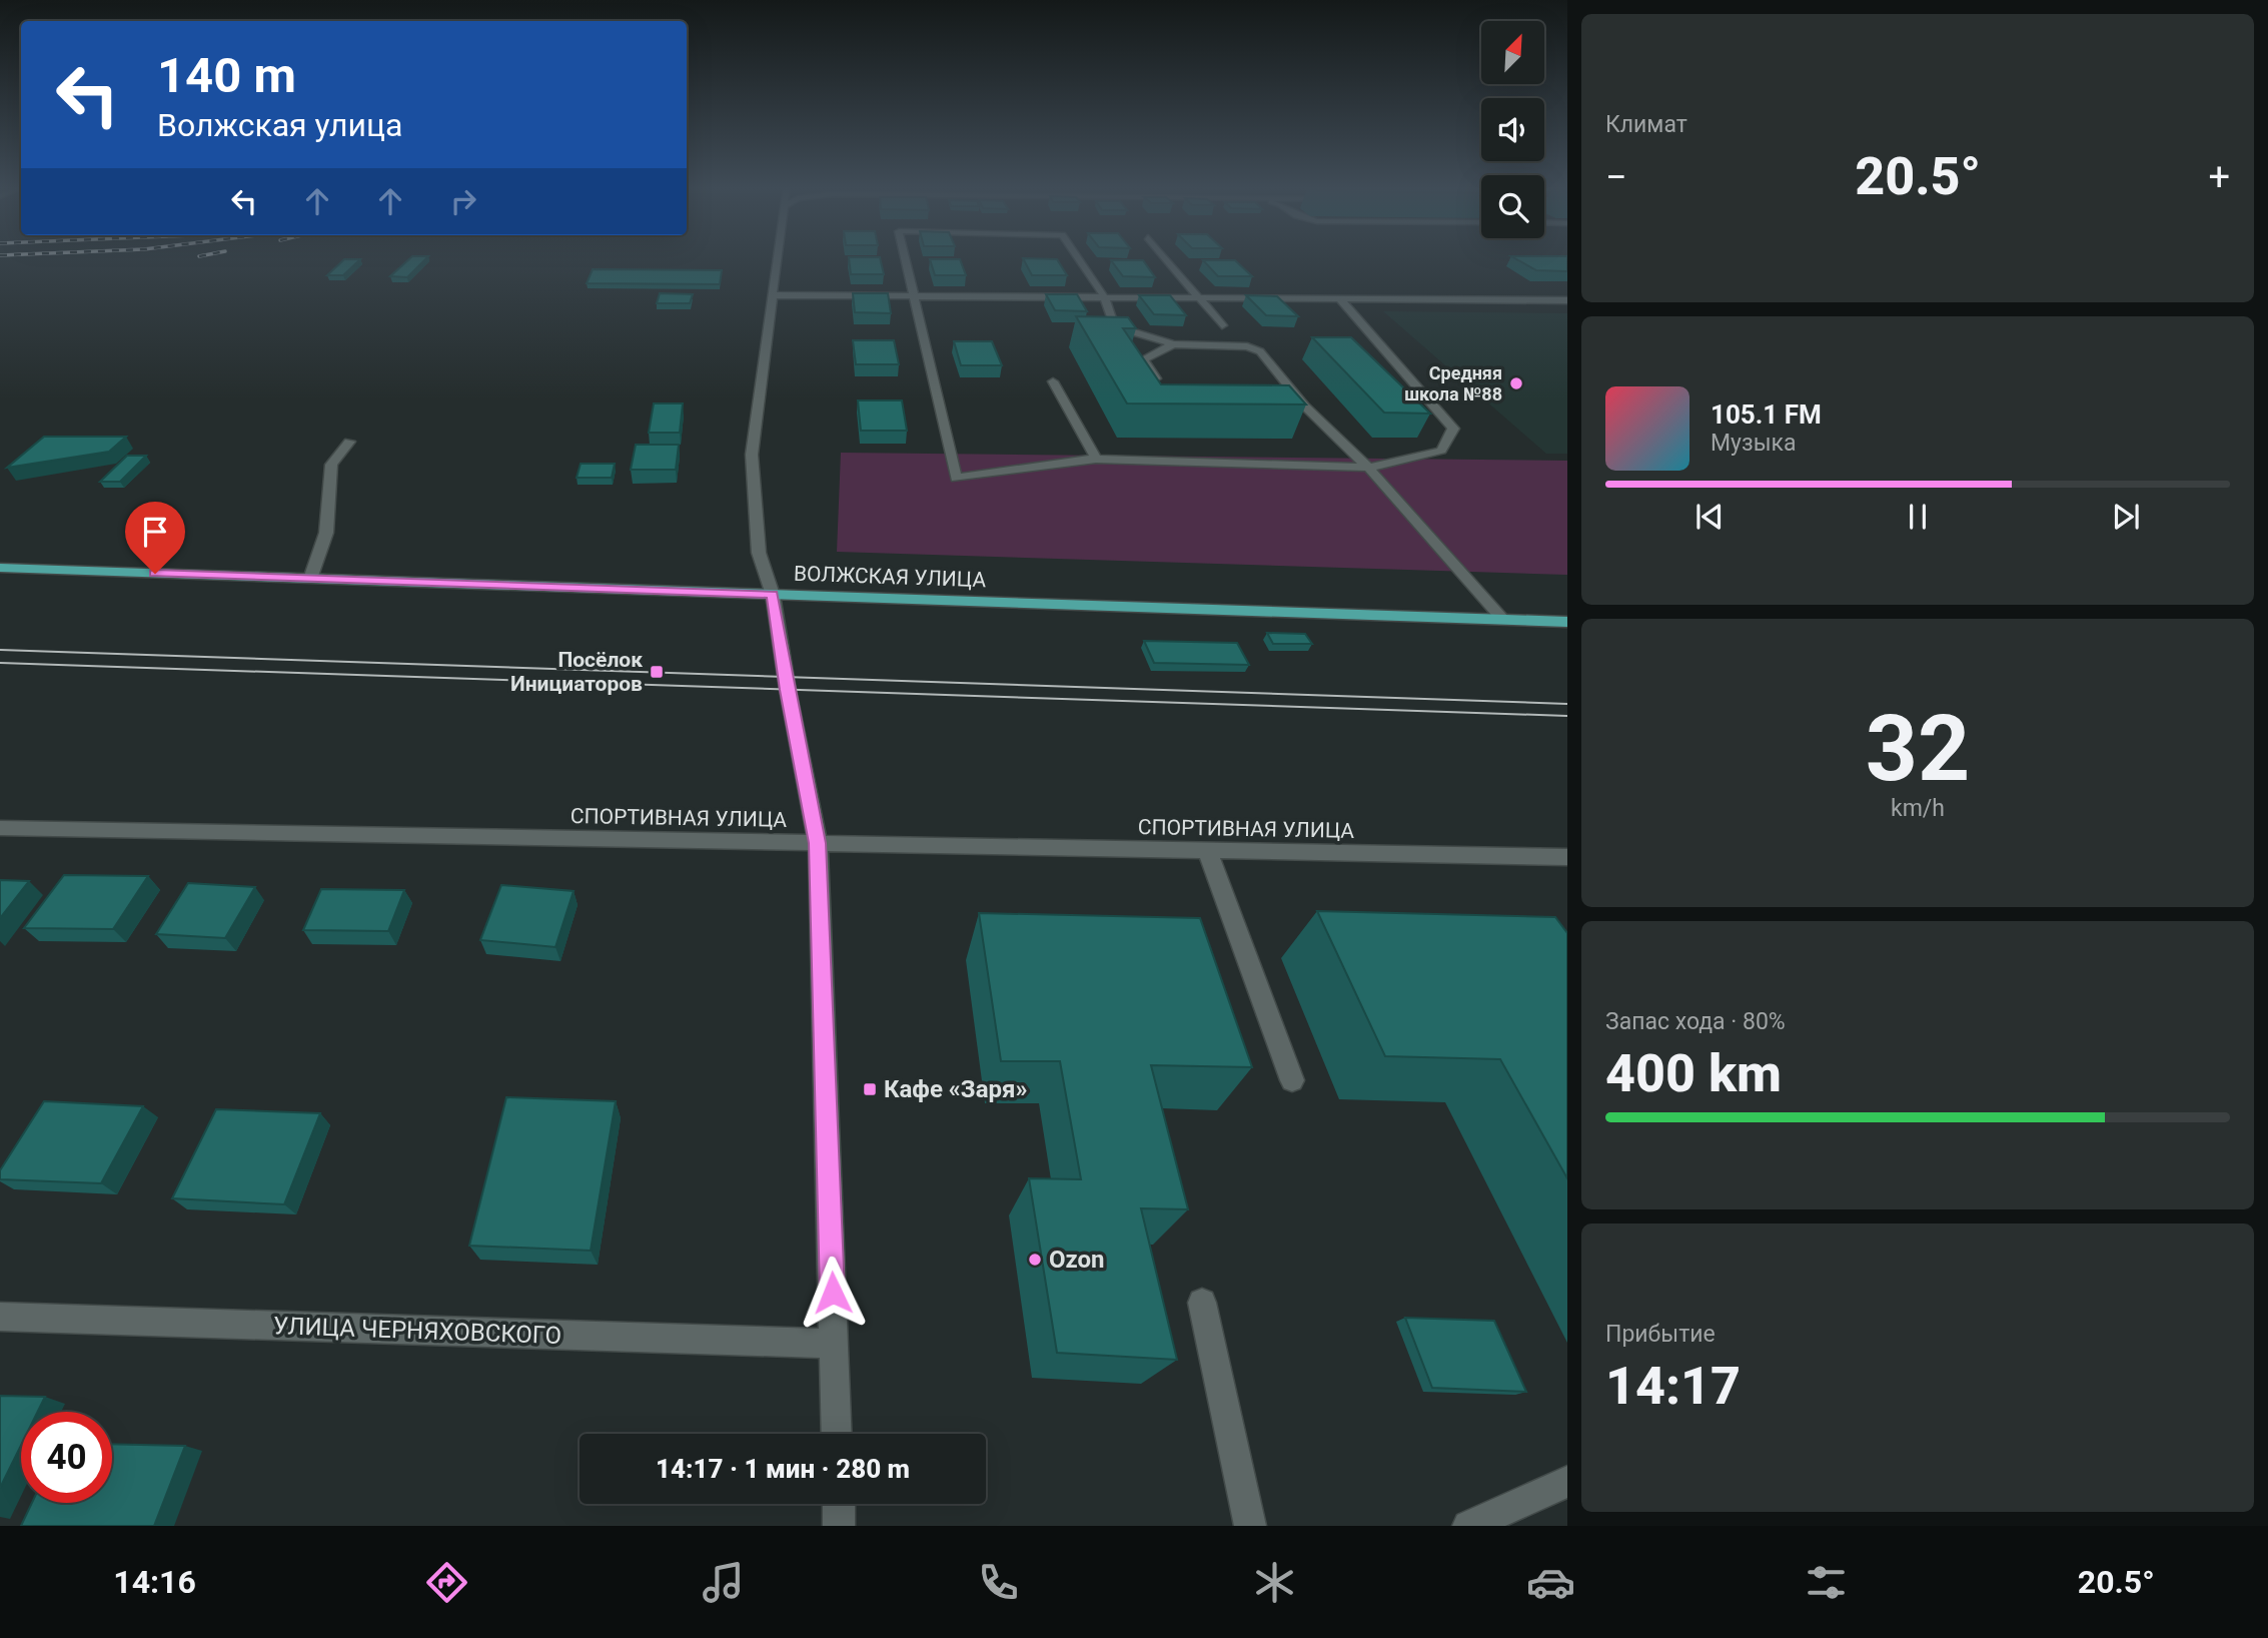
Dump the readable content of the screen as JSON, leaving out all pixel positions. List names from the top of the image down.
{
  "streets": {
    "main road": ["ВОЛЖСКАЯ УЛИЦА"],
    "street": ["СПОРТИВНАЯ УЛИЦА", "УЛИЦА ЧЕРНЯХОВСКОГО"]
  },
  "places": {
    "other": ["Средняя школа №88", "Ozon"],
    "transit": ["Посёлок Инициаторов", "Кафе «Заря»"]
  },
  "north": "top right",
  "page": {
    "tile": [
      "Климат",
      ["32", "km/h"],
      ["Запас хода · 80%", "400 km"],
      ["Прибытие", "14:17"]
    ],
    "turn": ["140 m", "Волжская улица"],
    "heat": ["−", "20.5°", "+"],
    "song": ["105.1 FM", "Музыка"],
    "limit": "40",
    "trip": "14:17 · 1 мин · 280 m",
    "tabs": ["14:16", "20.5°"]
  }
}
